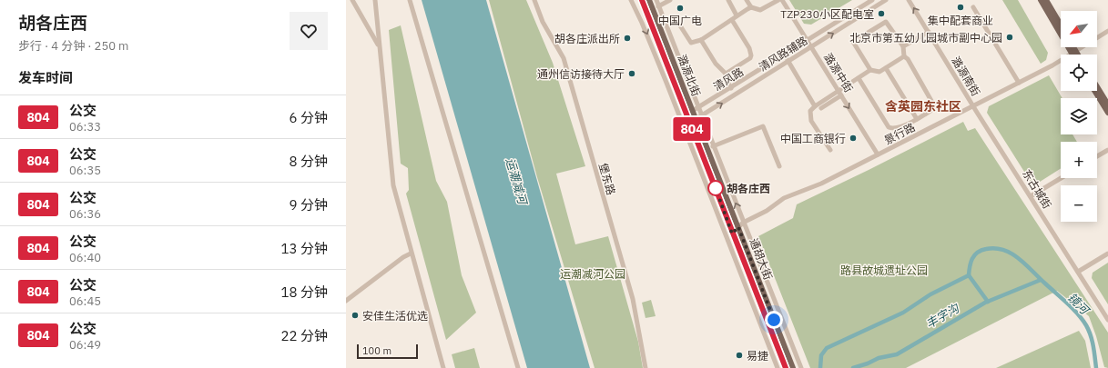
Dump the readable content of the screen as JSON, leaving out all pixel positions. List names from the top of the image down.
{
  "streets": {
    "main road": ["潞源北街", "通胡大街"],
    "street": [
      "清风路辅路",
      "潞源中街",
      "潞源南街",
      "清风路",
      "景行路",
      "堡东路",
      "东古城街"
    ]
  },
  "crossings": [
    ["清风路辅路", "潞源中街"],
    ["清风路辅路", "潞源北街"],
    ["潞源中街", "清风路"],
    ["潞源中街", "景行路"],
    ["潞源北街", "清风路"],
    ["潞源北街", "通胡大街"],
    ["潞源南街", "景行路"],
    ["潞源南街", "东古城街"],
    ["景行路", "东古城街"],
    ["景行路", "通胡大街"]
  ],
  "one_way": ["清风路辅路", "潞源中街"],
  "districts": ["含英园东社区"],
  "water": ["运潮减河", "镜河", "丰字沟"],
  "parks": ["路县故城遗址公园", "运潮减河公园"],
  "places": [
    "集中配套商业",
    "中国广电",
    "TZP230小区配电室",
    "北京市第五幼儿园城市副中心园",
    "胡各庄派出所",
    "通州信访接待大厅",
    "中国工商银行",
    "胡各庄西",
    "安佳生活优选",
    "易捷"
  ],
  "lines": ["bus line 804"],
  "scale_bar": "100 m",
  "north": "bottom left",
  "page": {
    "heading": [
      ["胡各庄西", "步行 · 4 分钟 · 250 m"],
      "发车时间"
    ],
    "on_map": "804",
    "map_buttons": ["+", "−"],
    "list": [
      {
        "mark": "804",
        "name": "公交",
        "note": "06:33",
        "value": "6 分钟"
      },
      {
        "mark": "804",
        "name": "公交",
        "note": "06:35",
        "value": "8 分钟"
      },
      {
        "mark": "804",
        "name": "公交",
        "note": "06:36",
        "value": "9 分钟"
      },
      {
        "mark": "804",
        "name": "公交",
        "note": "06:40",
        "value": "13 分钟"
      },
      {
        "mark": "804",
        "name": "公交",
        "note": "06:45",
        "value": "18 分钟"
      },
      {
        "mark": "804",
        "name": "公交",
        "note": "06:49",
        "value": "22 分钟"
      }
    ],
    "scale": "100 m"
  }
}
